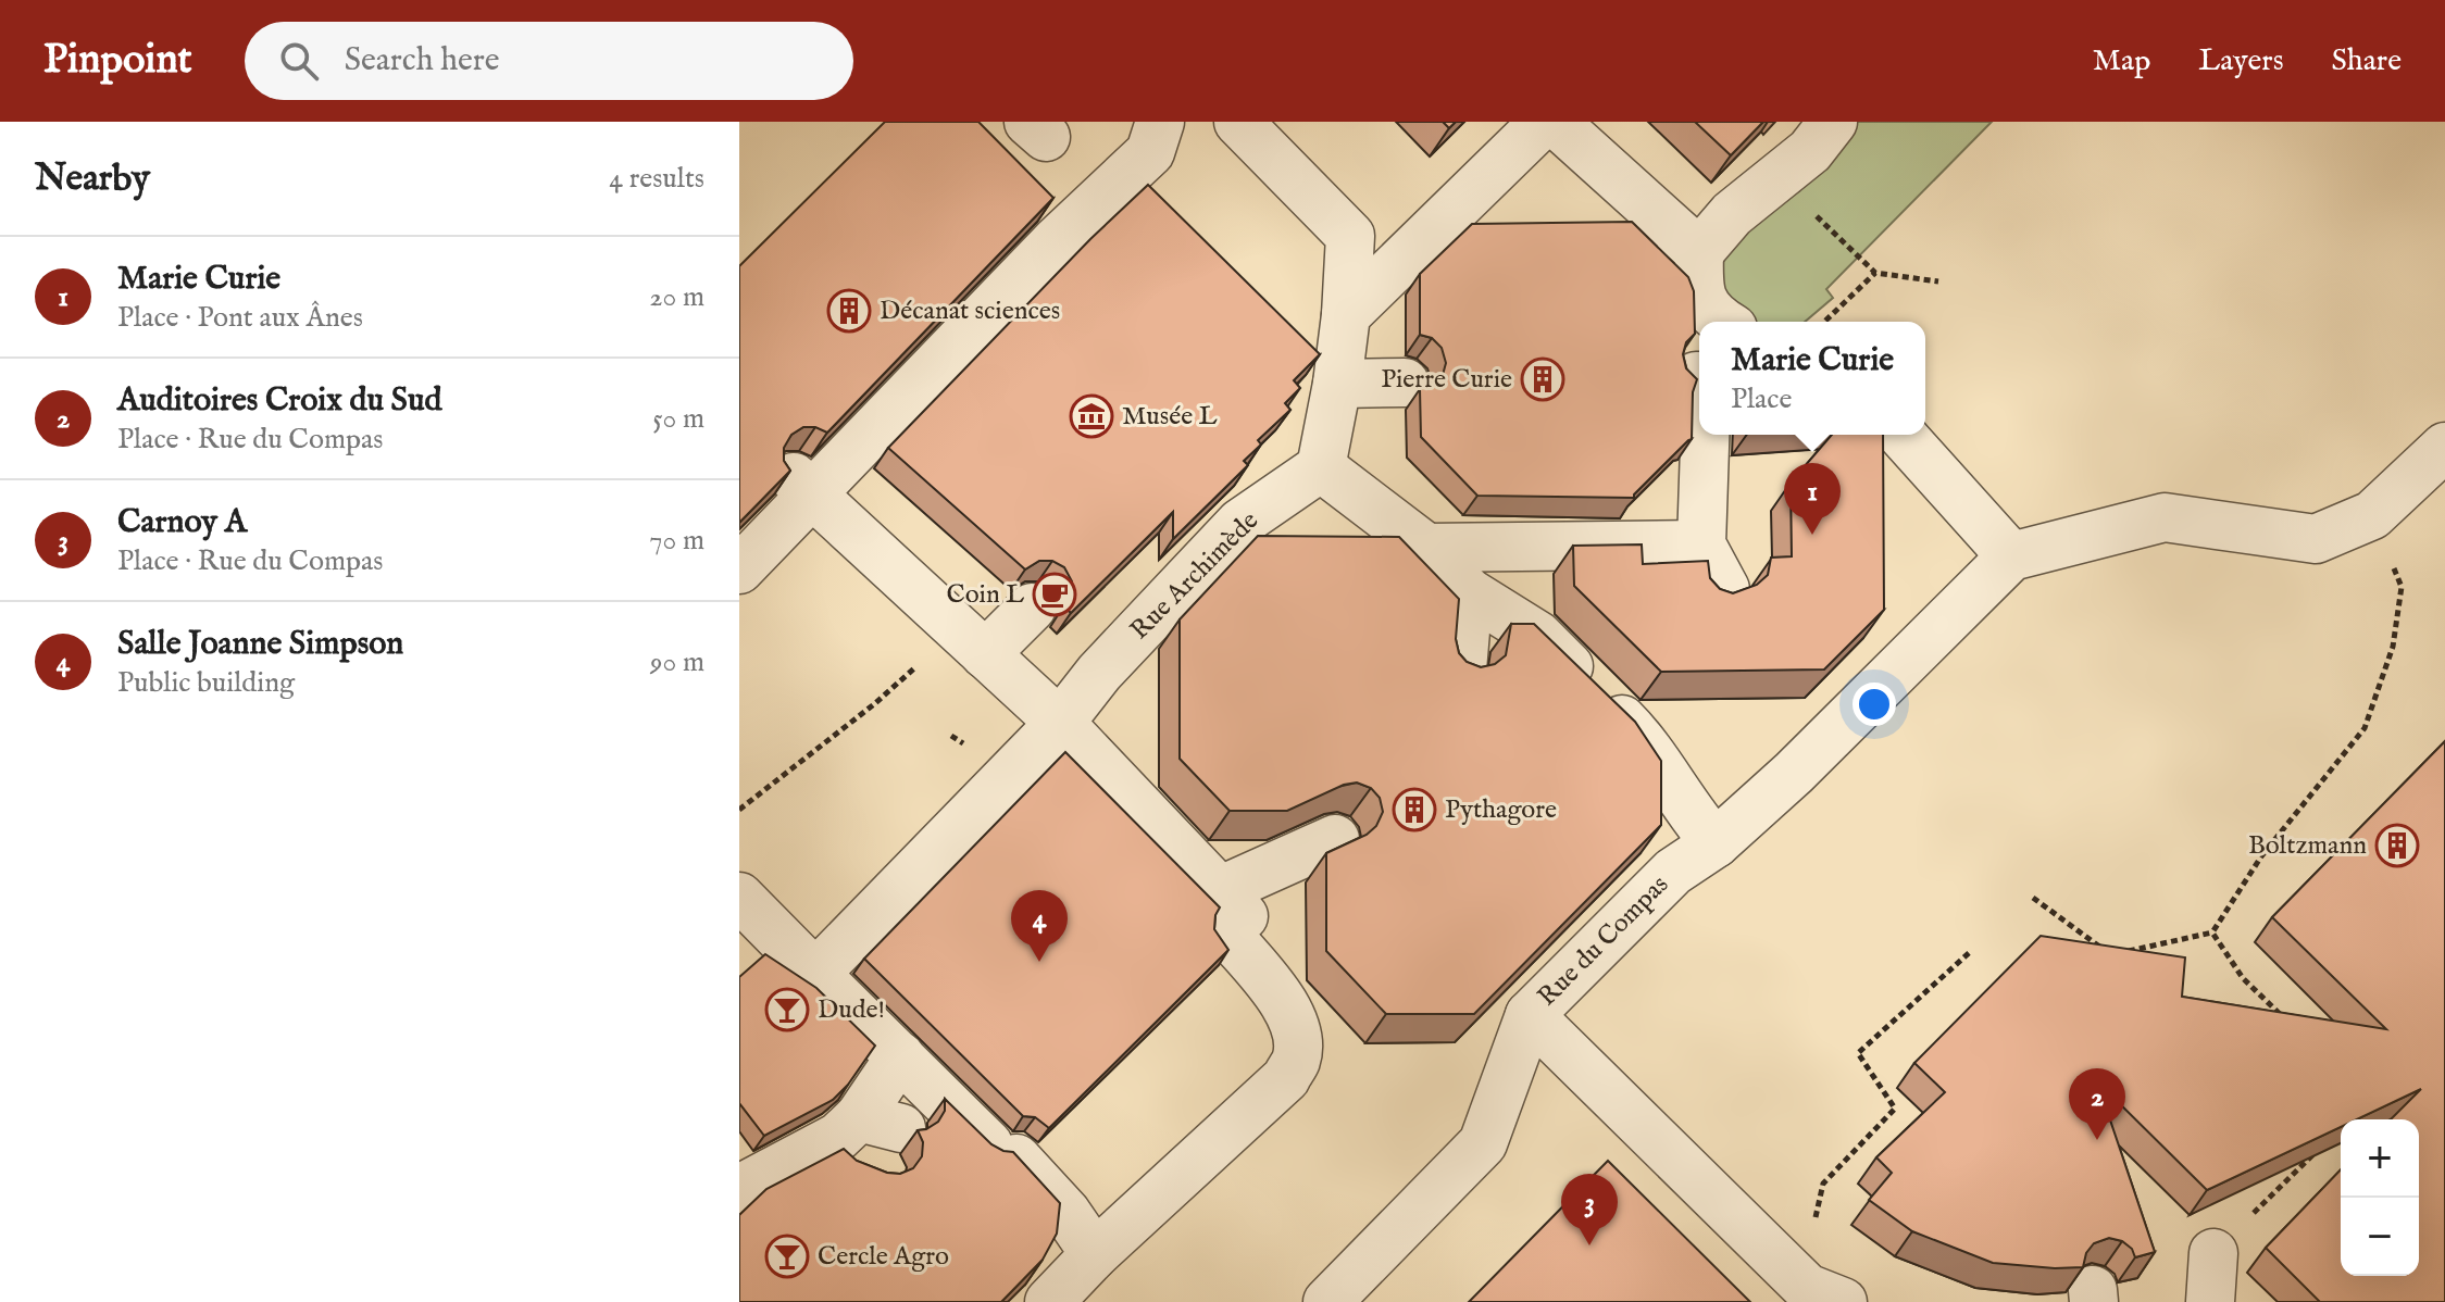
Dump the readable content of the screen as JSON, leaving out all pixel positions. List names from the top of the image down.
{
  "streets": {
    "street": ["Rue Archimède", "Rue du Compas"]
  },
  "places": {
    "building": [
      "Décanat sciences",
      "Pierre Curie",
      "Pythagore",
      "Boltzmann"
    ],
    "museum": ["Musée L"],
    "cafe": ["Coin L"],
    "bar": ["Dude!", "Cercle Agro"]
  },
  "page": {
    "header": "Pinpoint",
    "search": "Search here",
    "nav": ["Map", "Layers", "Share"],
    "heading": ["Nearby", "4 results"],
    "list": [
      {
        "mark": "1",
        "name": "Marie Curie",
        "note": "Place · Pont aux Ânes",
        "value": "20 m"
      },
      {
        "mark": "2",
        "name": "Auditoires Croix du Sud",
        "note": "Place · Rue du Compas",
        "value": "50 m"
      },
      {
        "mark": "3",
        "name": "Carnoy A",
        "note": "Place · Rue du Compas",
        "value": "70 m"
      },
      {
        "mark": "4",
        "name": "Salle Joanne Simpson",
        "note": "Public building",
        "value": "90 m"
      }
    ],
    "popup": ["Marie Curie", "Place"],
    "pins": [
      "1",
      "4",
      "2",
      "3"
    ],
    "map_buttons": ["+", "−"]
  }
}
